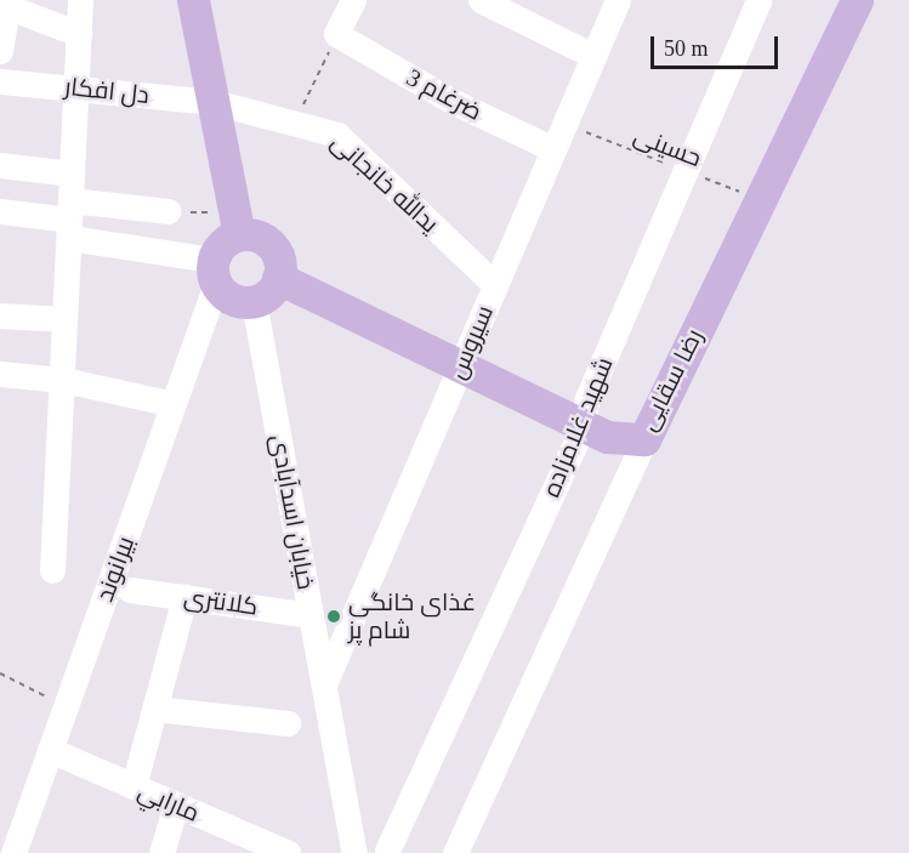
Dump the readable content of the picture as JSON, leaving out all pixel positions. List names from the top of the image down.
{
  "streets": {
    "main road": ["رضا سقایی"],
    "street": [
      "دل افکار",
      "ضرغام 3",
      "یدالله خانجانی",
      "سیروس",
      "شهید غلامزاده",
      "خیابان اسدآبادی",
      "بیرانوند",
      "کلانتری",
      "مارابي"
    ],
    "path": ["حسینی"]
  },
  "crossings": [
    ["دل افکار", "یدالله خانجانی"],
    ["ضرغام 3", "سیروس"],
    ["حسینی", "سیروس"],
    ["حسینی", "رضا سقایی"],
    ["حسینی", "شهید غلامزاده"],
    ["یدالله خانجانی", "سیروس"],
    ["سیروس", "رضا سقایی"],
    ["سیروس", "خیابان اسدآبادی"],
    ["رضا سقایی", "شهید غلامزاده"],
    ["رضا سقایی", "خیابان اسدآبادی"],
    ["رضا سقایی", "بیرانوند"],
    ["خیابان اسدآبادی", "بیرانوند"],
    ["خیابان اسدآبادی", "کلانتری"],
    ["بیرانوند", "مارابي"]
  ],
  "places": ["غذای خانگی شام پز"],
  "scale_bar": "50 m"
}
